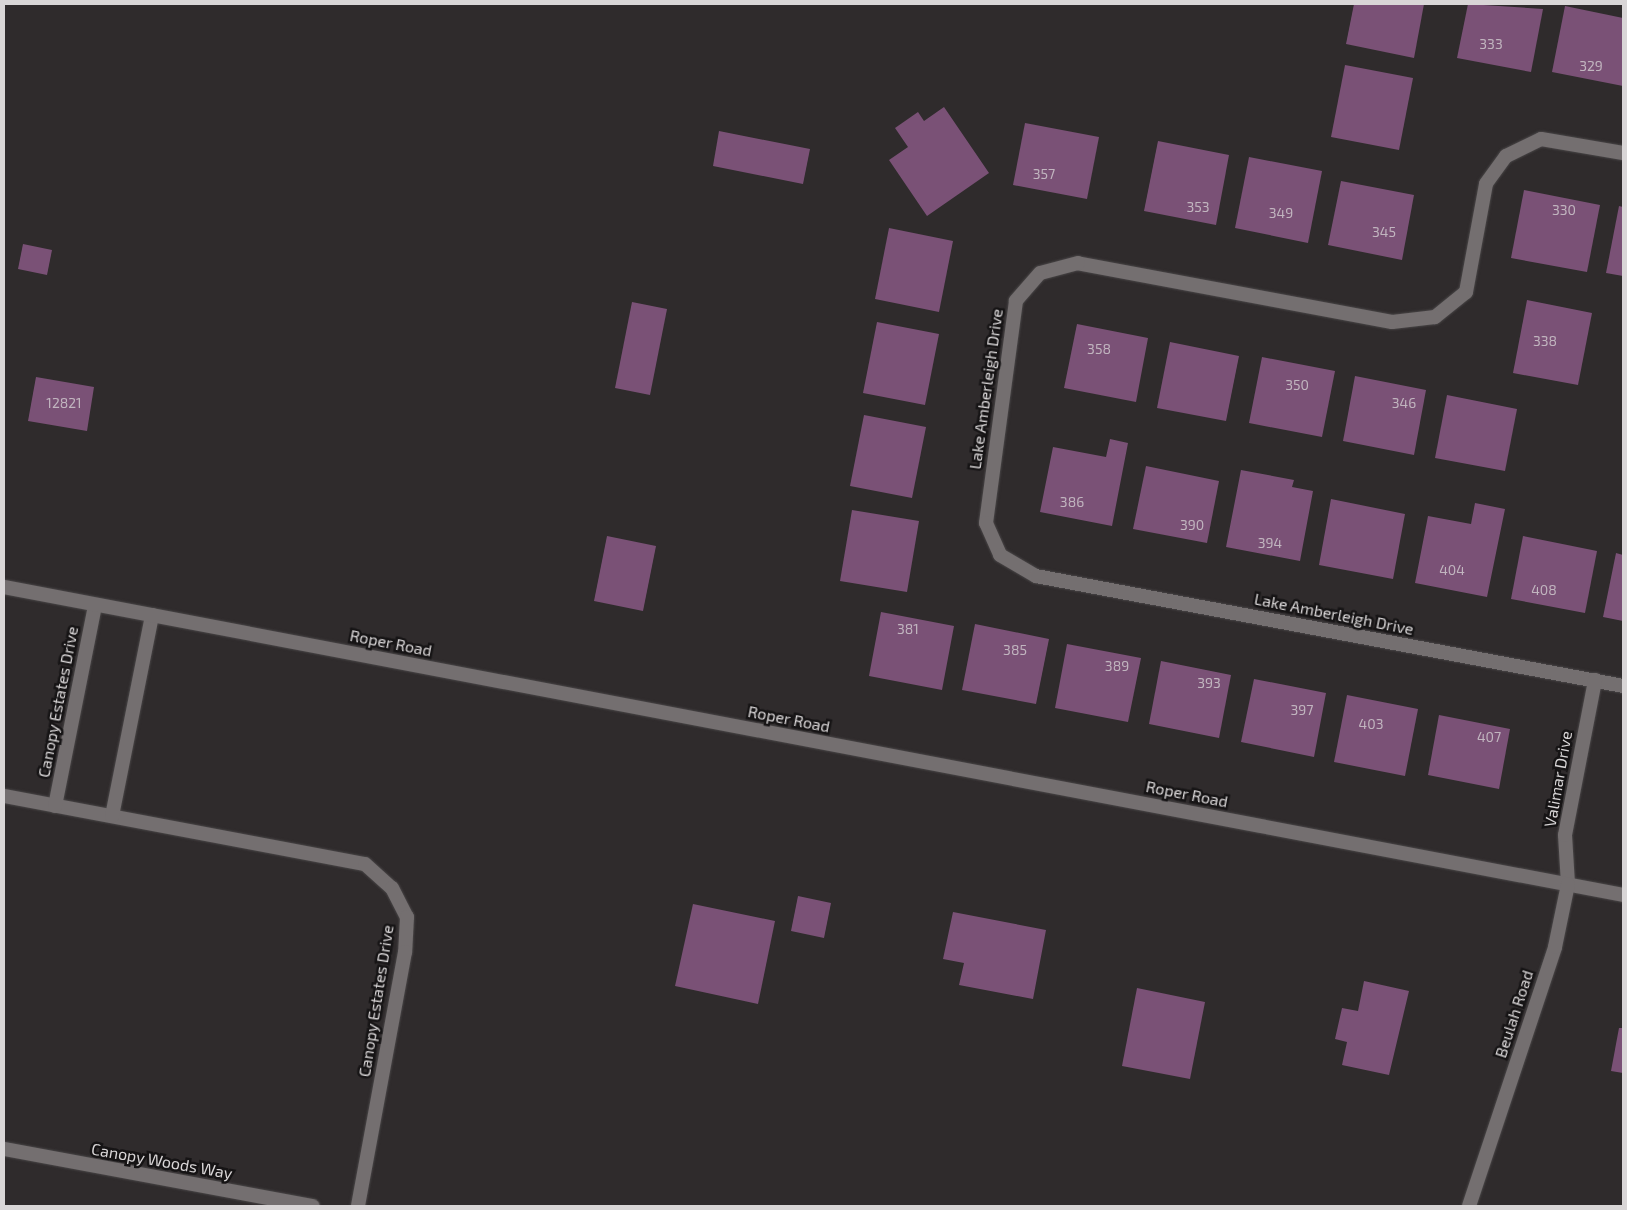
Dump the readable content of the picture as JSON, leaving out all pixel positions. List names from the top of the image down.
{
  "streets": {
    "street": [
      "Lake Amberleigh Drive",
      "Roper Road",
      "Canopy Estates Drive",
      "Valimar Drive",
      "Beulah Road",
      "Canopy Woods Way"
    ]
  },
  "crossings": [
    ["Lake Amberleigh Drive", "Valimar Drive"],
    ["Roper Road", "Canopy Estates Drive"],
    ["Roper Road", "Valimar Drive"],
    ["Roper Road", "Beulah Road"],
    ["Valimar Drive", "Beulah Road"]
  ],
  "house_numbers": [
    "333",
    "329",
    "357",
    "353",
    "330",
    "349",
    "345",
    "338",
    "358",
    "350",
    "12821",
    "346",
    "386",
    "390",
    "394",
    "404",
    "408",
    "381",
    "385",
    "389",
    "393",
    "397",
    "403",
    "407"
  ]
}
